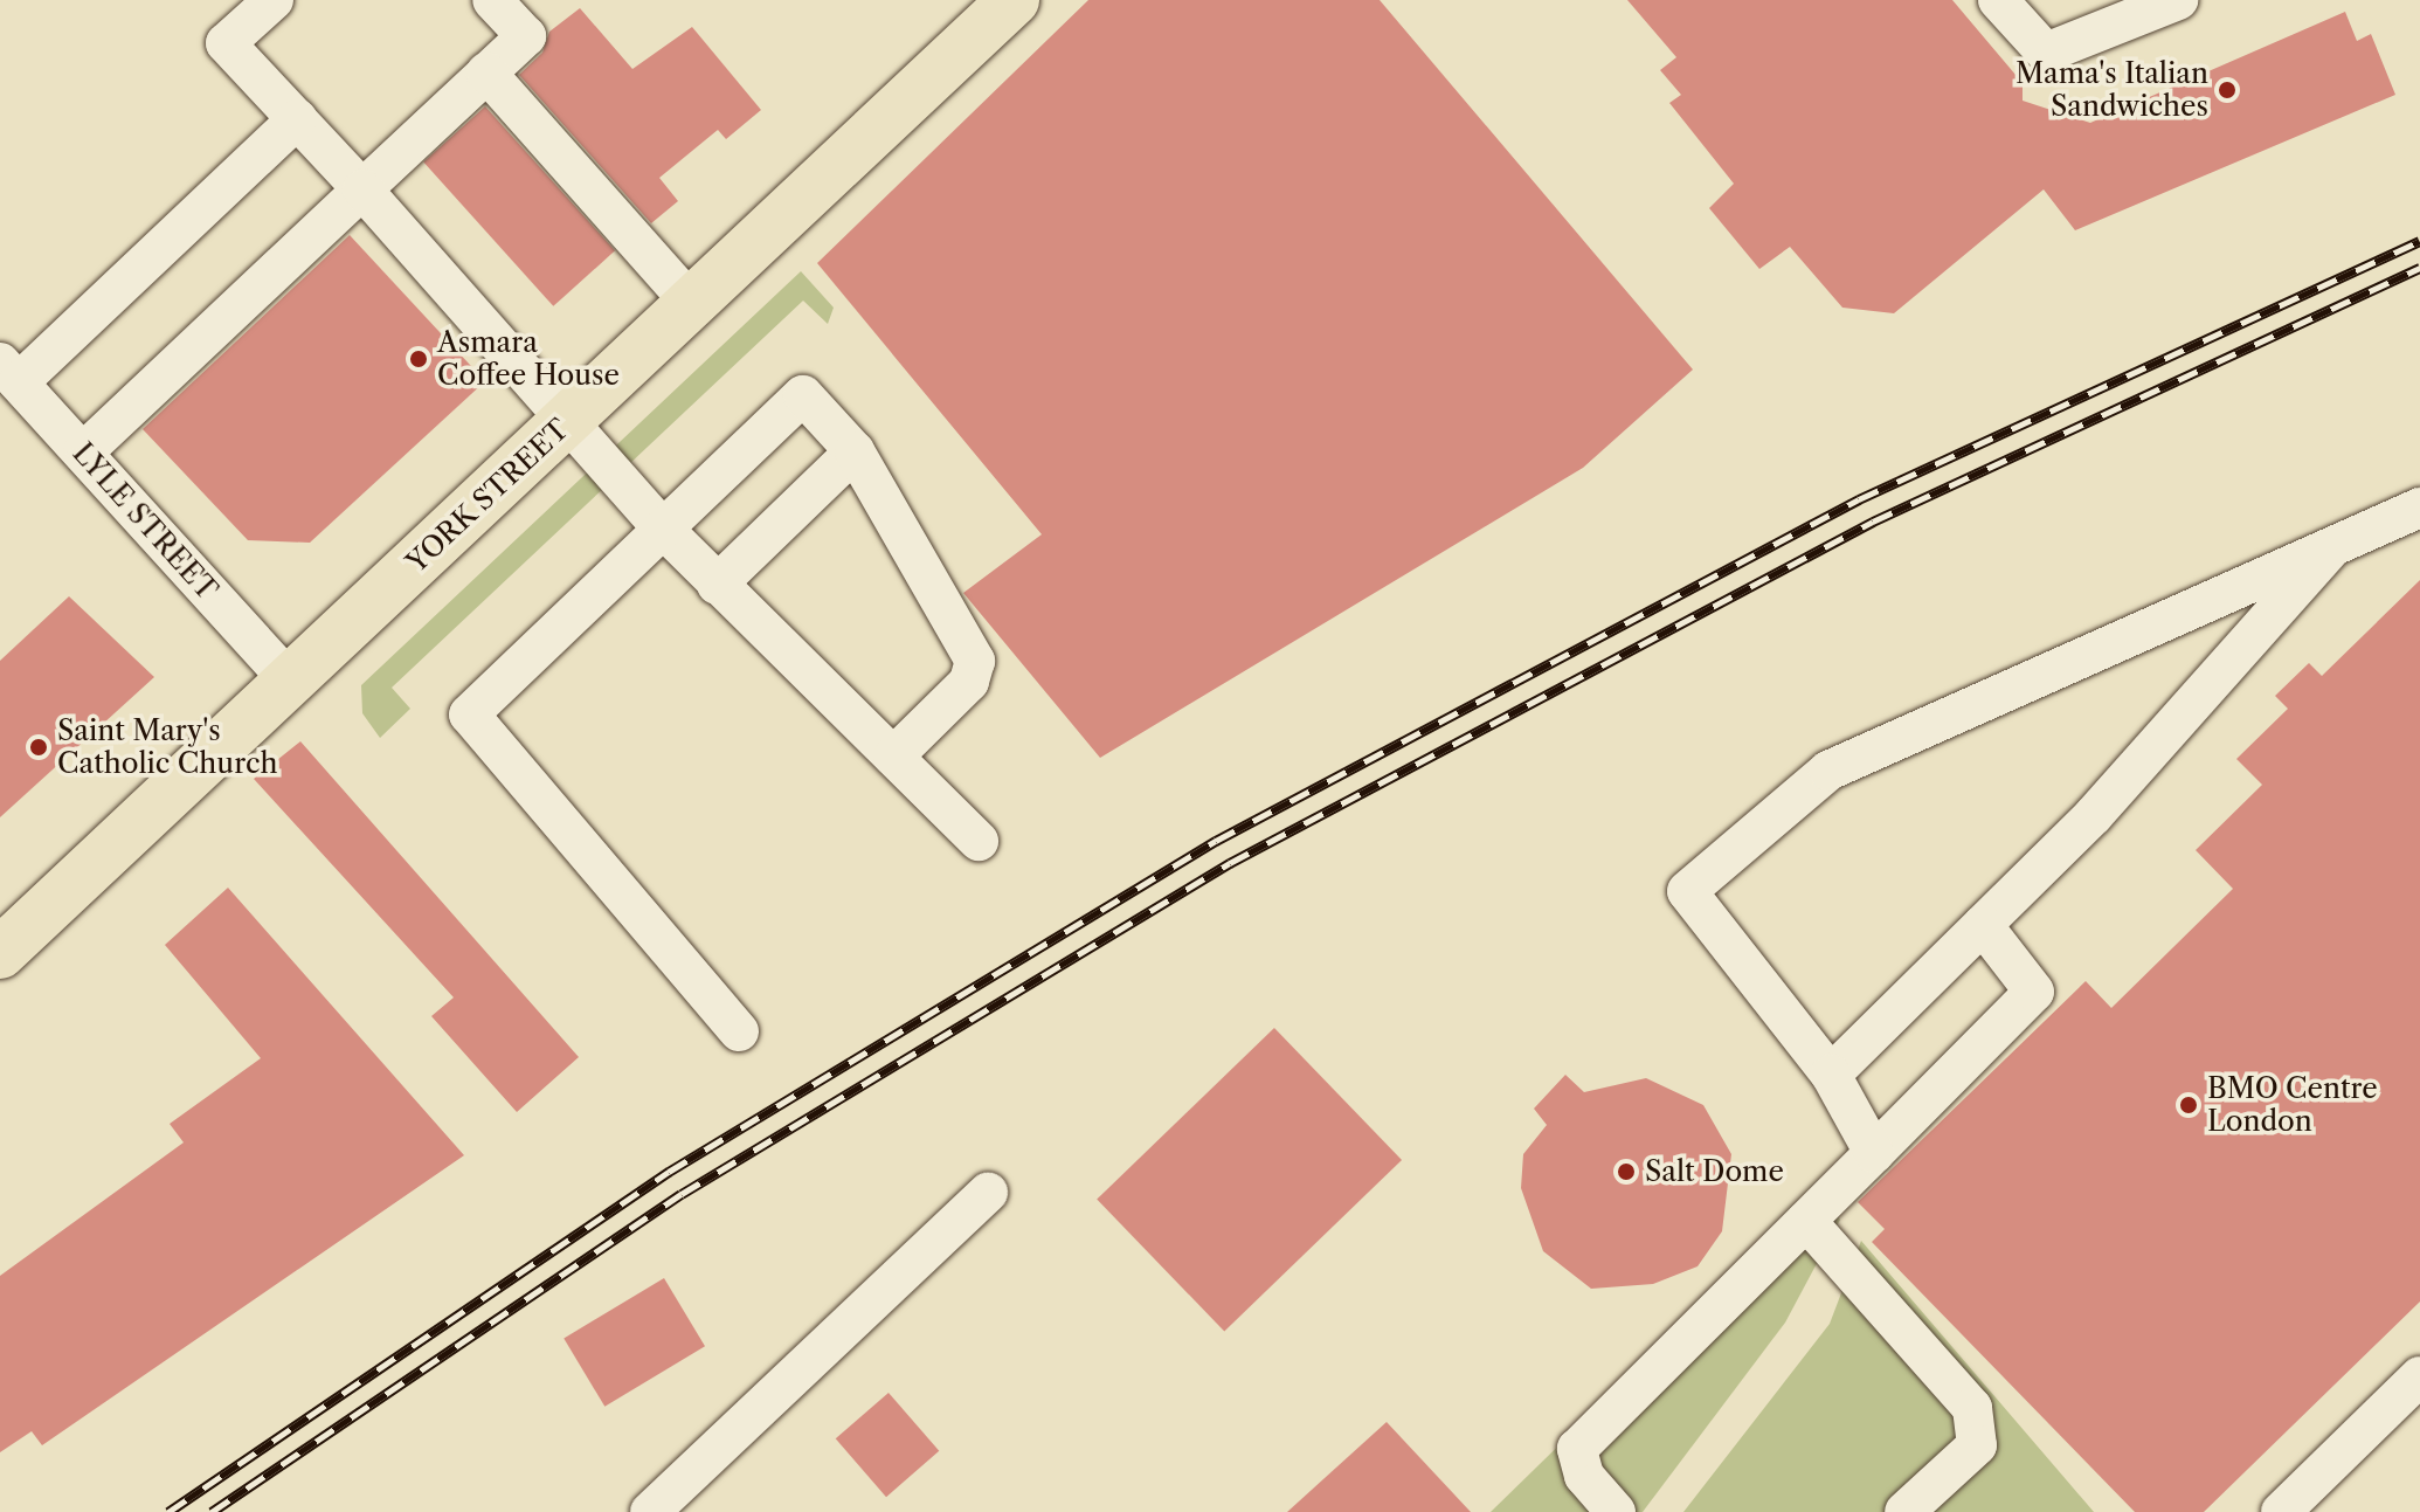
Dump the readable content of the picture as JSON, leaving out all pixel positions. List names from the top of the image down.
{
  "streets": {
    "main road": ["YORK STREET"],
    "street": ["LYLE STREET"]
  },
  "crossings": [
    ["YORK STREET", "LYLE STREET"]
  ],
  "places": [
    "Mama's Italian Sandwiches",
    "Asmara Coffee House",
    "Saint Mary's Catholic Church",
    "BMO Centre London",
    "Salt Dome"
  ]
}
